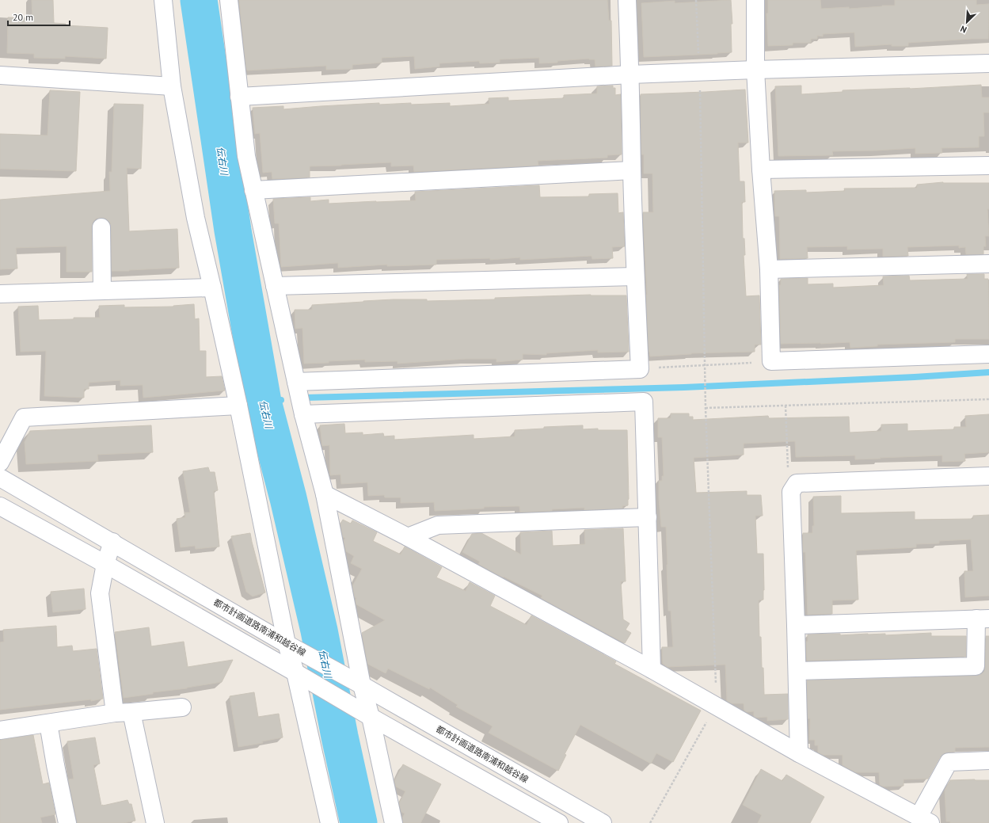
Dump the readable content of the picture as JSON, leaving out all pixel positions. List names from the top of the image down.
{
  "streets": {
    "street": ["都市計画道路南浦和越谷線"]
  },
  "water": ["伝右川"],
  "scale_bar": "20 m",
  "north": "bottom left"
}
